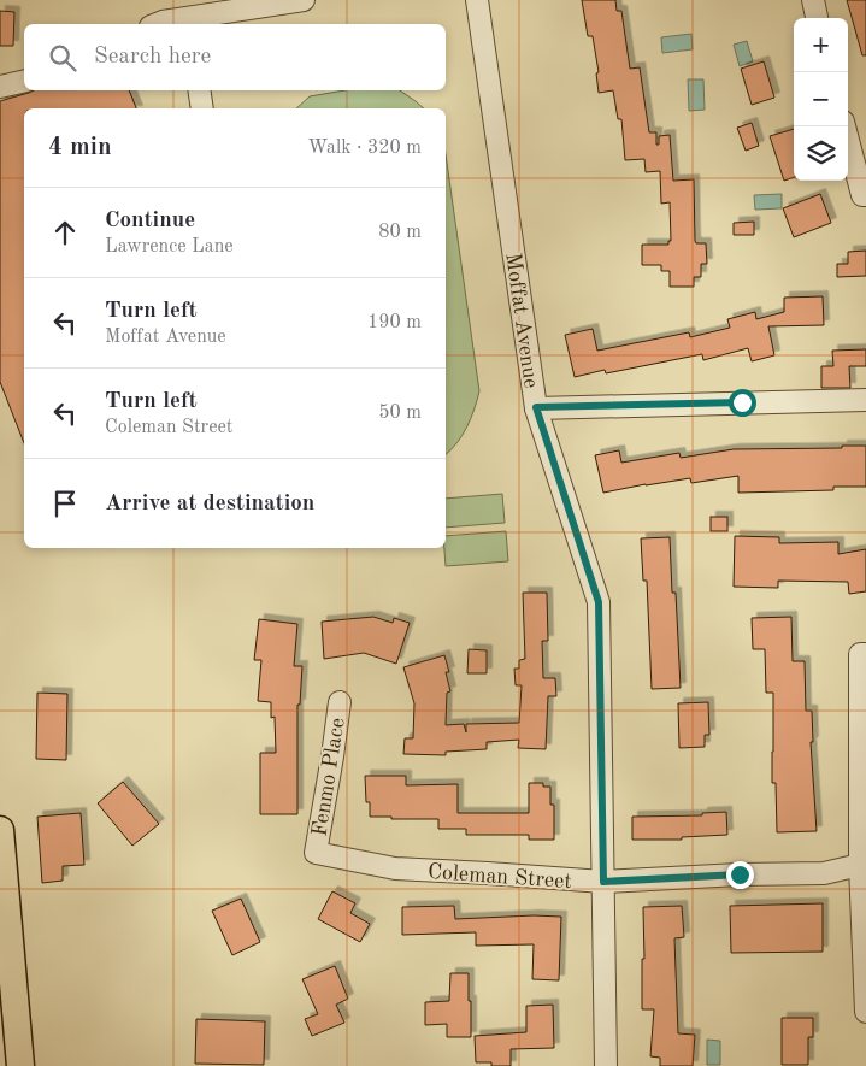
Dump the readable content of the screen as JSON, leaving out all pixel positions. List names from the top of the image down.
{
  "streets": {
    "street": ["Moffat Avenue", "Fenmo Place", "Coleman Street"]
  },
  "crossings": [
    ["Moffat Avenue", "Coleman Street"],
    ["Fenmo Place", "Coleman Street"]
  ],
  "page": {
    "map_buttons": ["+", "−"],
    "search": "Search here",
    "heading": ["4 min", "Walk · 320 m"],
    "list": [
      ["Continue", "Lawrence Lane", "80 m"],
      ["Turn left", "Moffat Avenue", "190 m"],
      ["Turn left", "Coleman Street", "50 m"],
      "Arrive at destination"
    ]
  }
}
